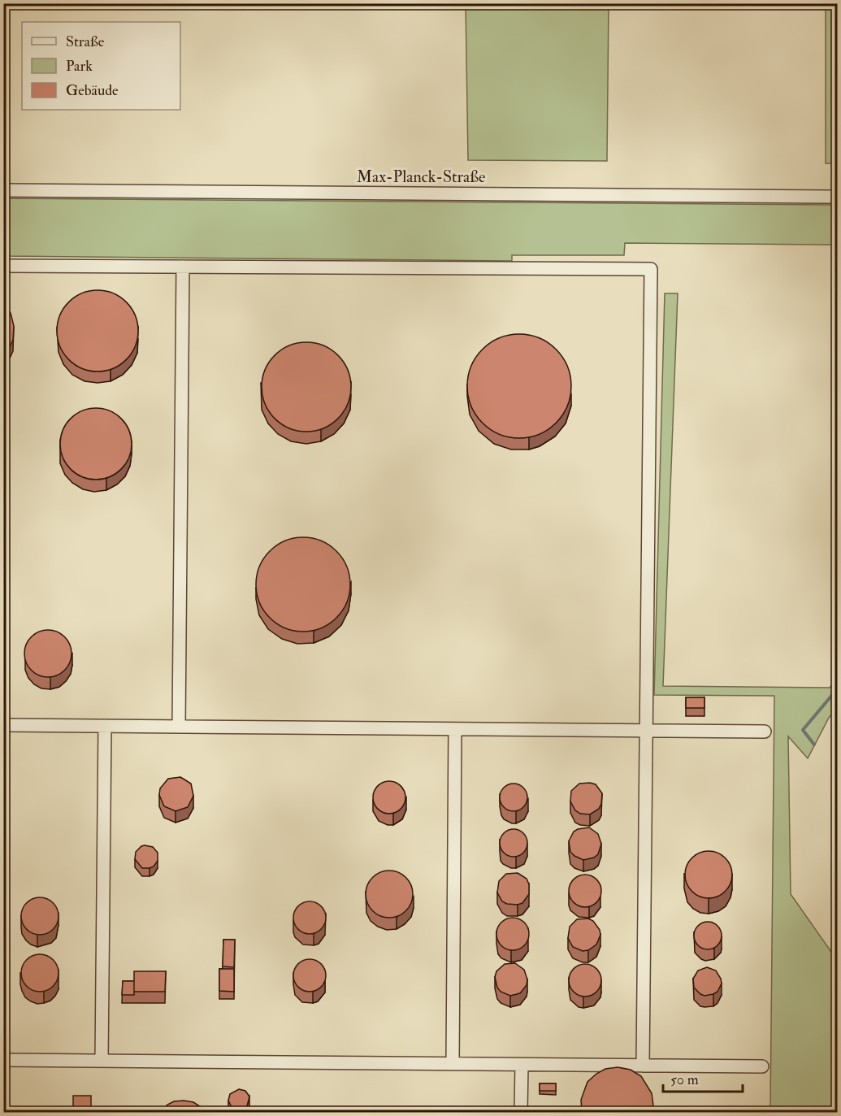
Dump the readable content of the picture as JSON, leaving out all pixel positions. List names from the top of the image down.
{
  "streets": {
    "street": ["Max-Planck-Straße"]
  },
  "legend": ["Straße", "Park", "Gebäude"],
  "scale_bar": "50 m"
}
